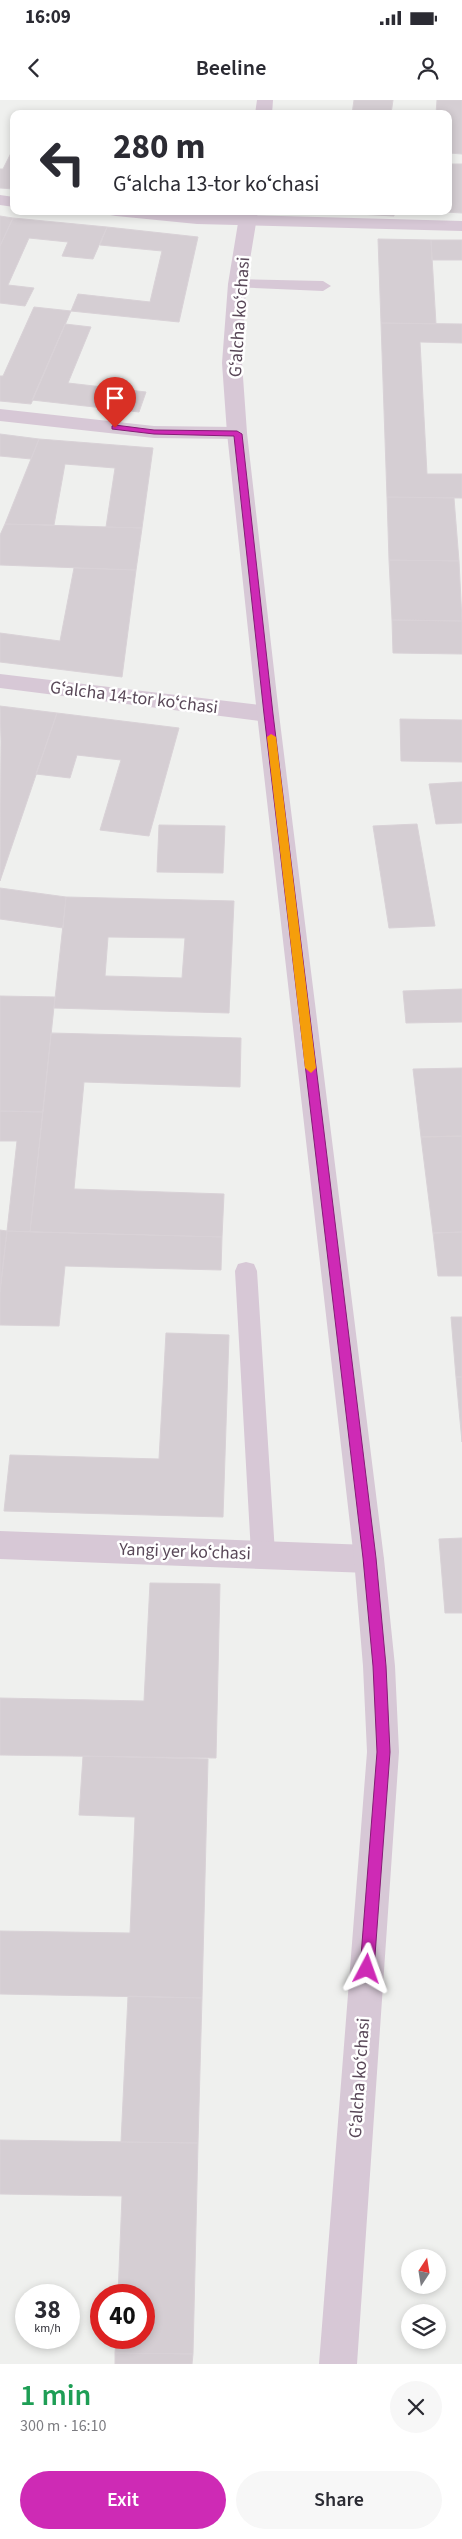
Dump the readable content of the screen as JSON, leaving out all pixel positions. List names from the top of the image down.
{
  "streets": {
    "street": ["Gʻalcha koʻchasi", "Gʻalcha 14-tor koʻchasi", "Yangi yer koʻchasi"]
  },
  "crossings": [
    ["Gʻalcha koʻchasi", "Gʻalcha 14-tor koʻchasi"],
    ["Gʻalcha koʻchasi", "Yangi yer koʻchasi"]
  ],
  "north": "top",
  "page": {
    "status": "16:09",
    "header": "Beeline",
    "turn": ["280 m", "Gʻalcha 13-tor koʻchasi"],
    "speed": "38 km/h",
    "limit": "40",
    "heading": ["1 min", "300 m · 16:10"],
    "buttons": ["Exit", "Share"]
  }
}
